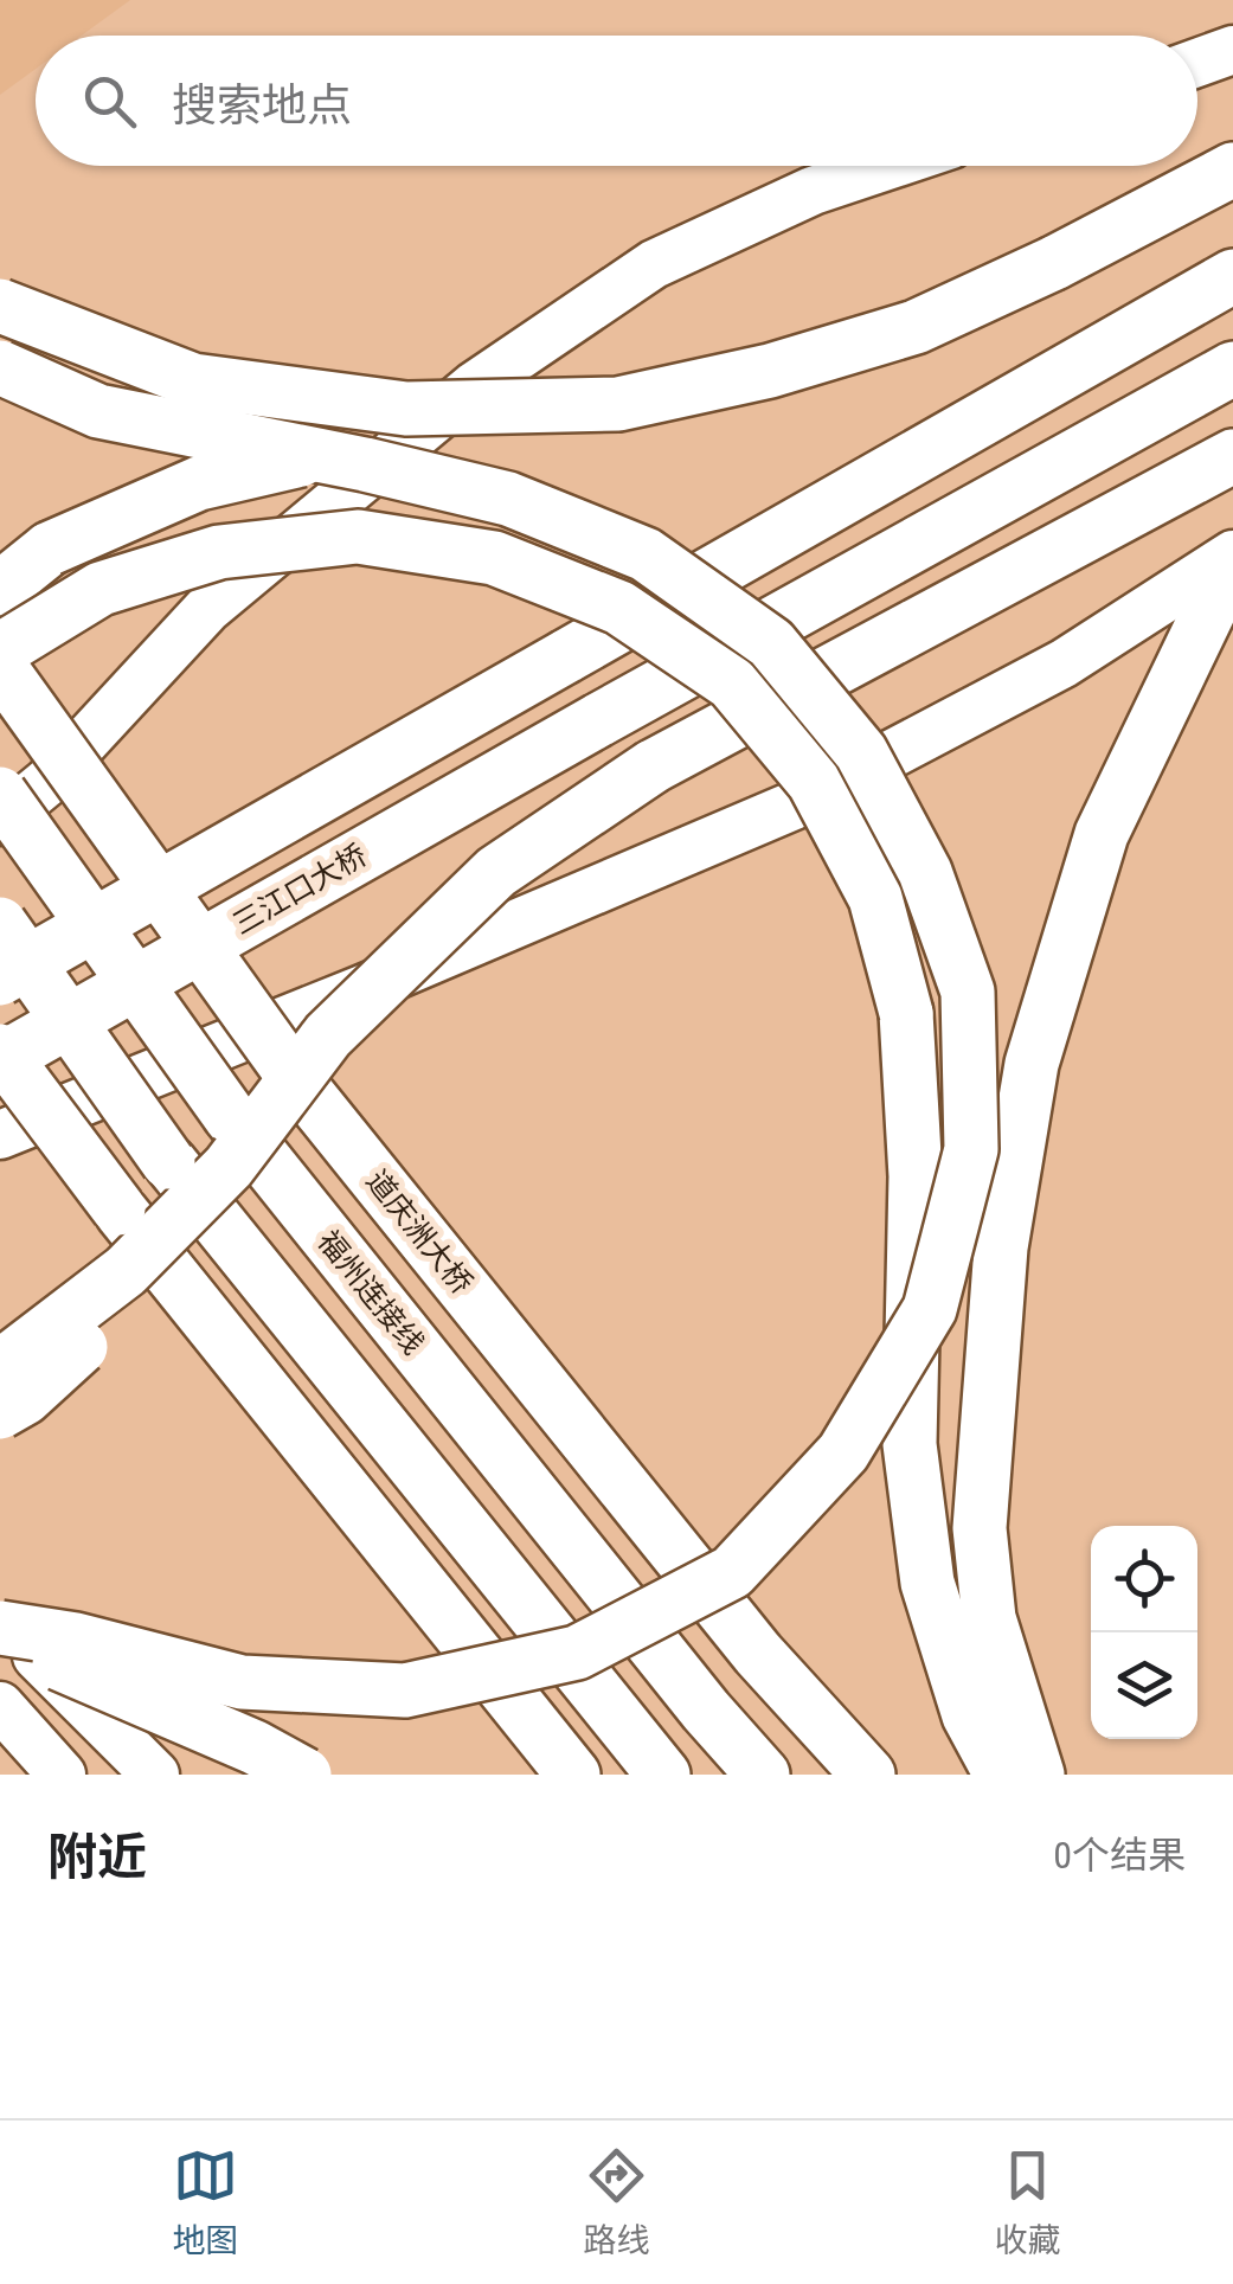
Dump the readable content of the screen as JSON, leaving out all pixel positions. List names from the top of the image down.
{
  "streets": {
    "highway": ["三江口大桥", "道庆洲大桥", "福州连接线"]
  },
  "page": {
    "search": "搜索地点",
    "heading": ["附近", "0个结果"],
    "nav": ["地图", "路线", "收藏"]
  }
}
